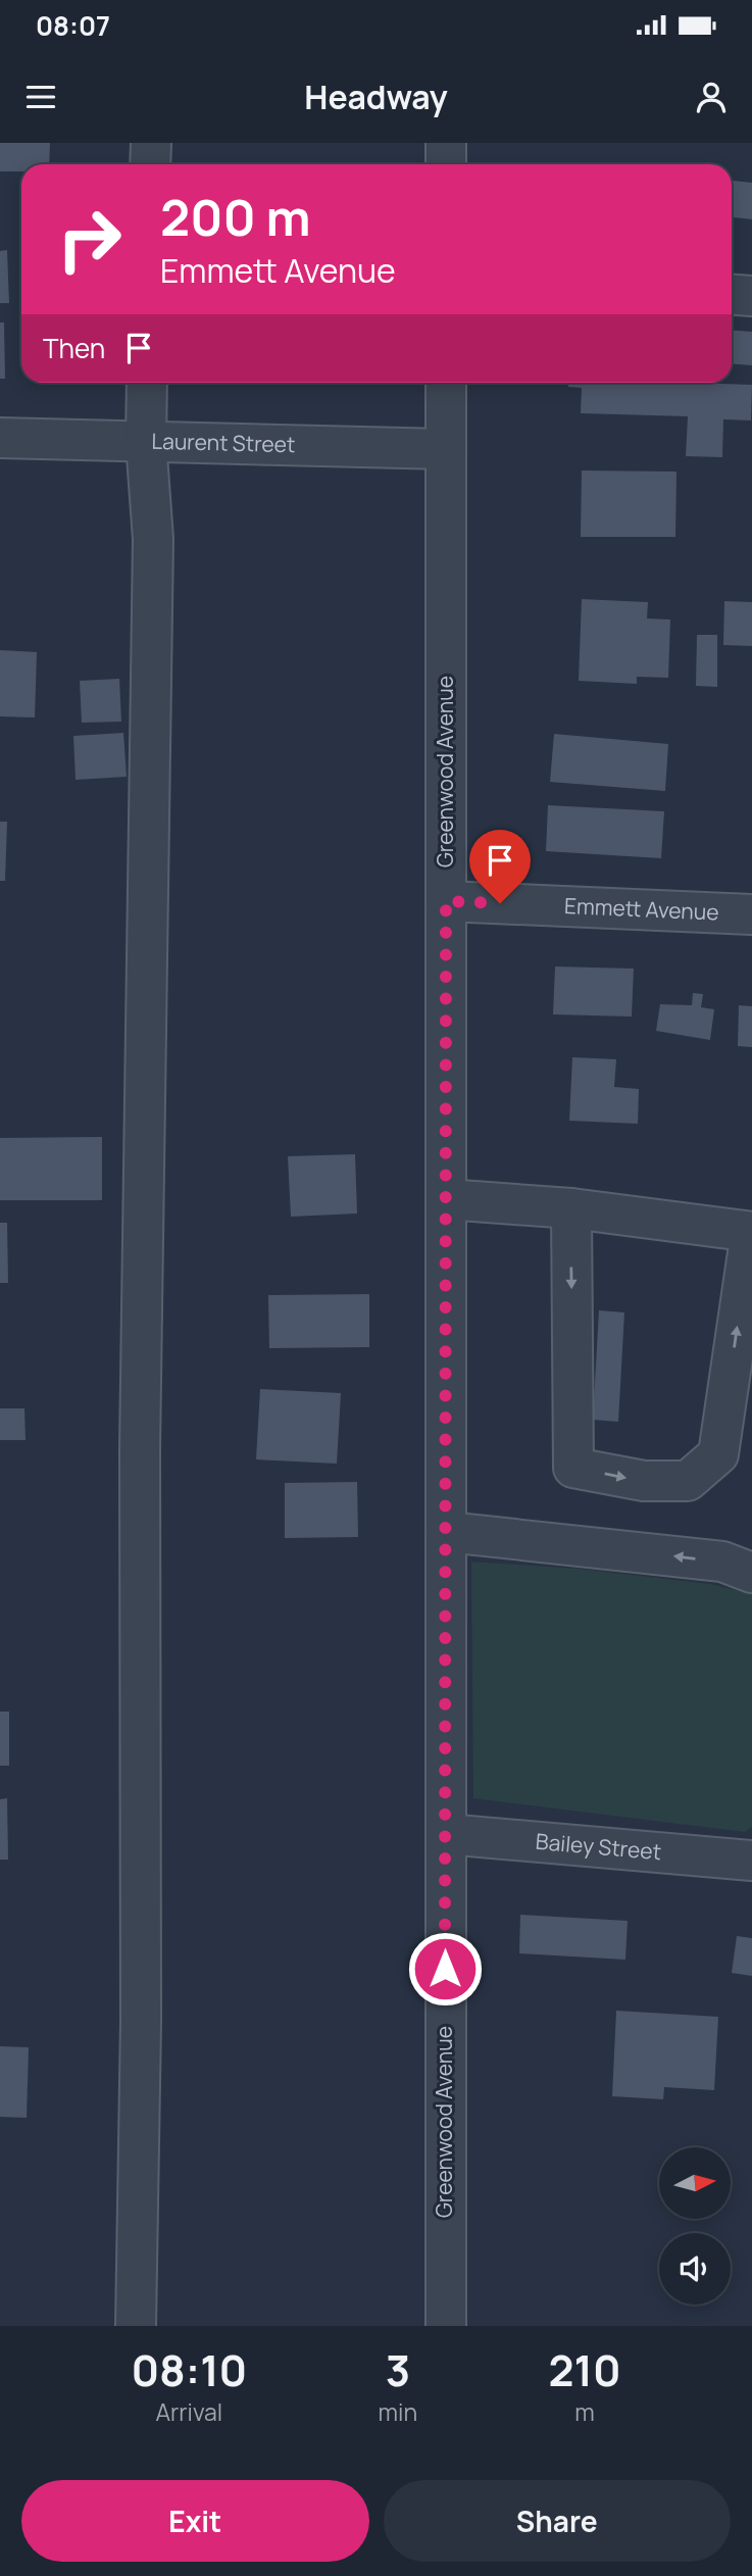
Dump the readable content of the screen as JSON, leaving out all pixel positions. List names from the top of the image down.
{
  "streets": {
    "street": [
      "Laurent Street",
      "Greenwood Avenue",
      "Emmett Avenue",
      "Bailey Street"
    ]
  },
  "crossings": [
    ["Laurent Street", "Greenwood Avenue"],
    ["Greenwood Avenue", "Emmett Avenue"],
    ["Greenwood Avenue", "Bailey Street"]
  ],
  "north": "right",
  "page": {
    "status": "08:07",
    "header": "Headway",
    "turn": ["200 m", "Emmett Avenue"],
    "then": "Then",
    "eta": [
      "08:10",
      "Arrival",
      "3",
      "min",
      "210",
      "m"
    ],
    "buttons": ["Exit", "Share"]
  }
}
